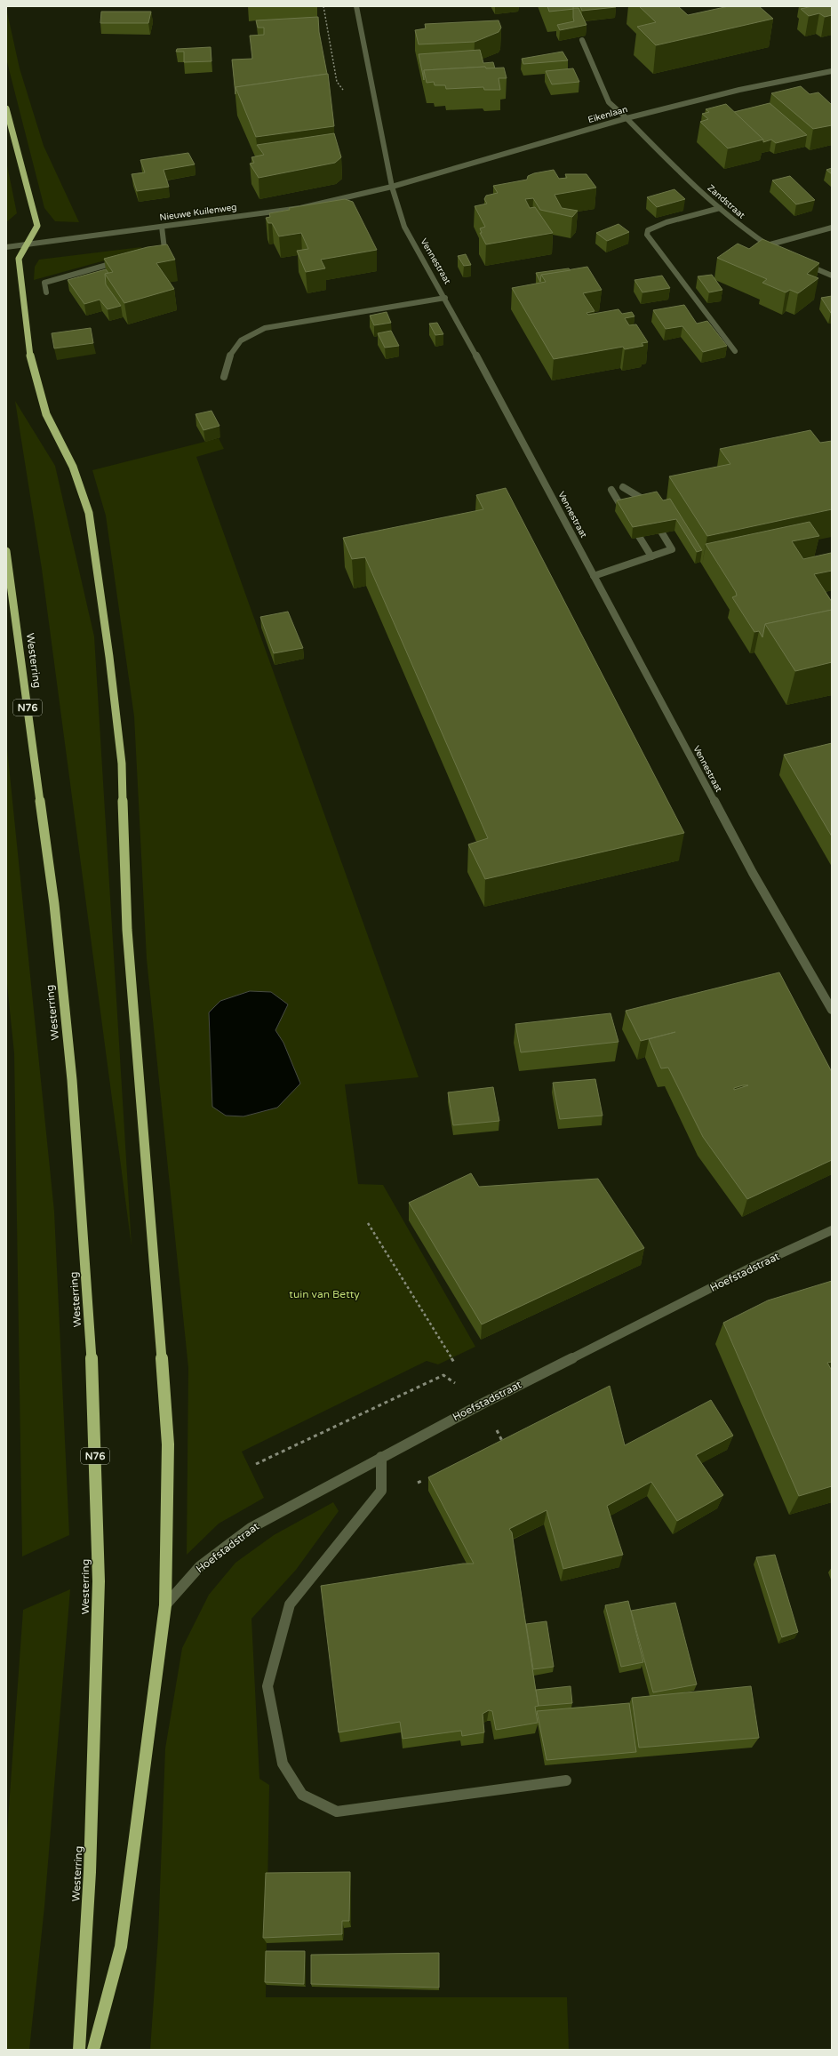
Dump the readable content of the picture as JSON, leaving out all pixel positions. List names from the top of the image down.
{
  "streets": {
    "highway": ["Westerring", "N76"],
    "street": [
      "Eikenlaan",
      "Zandstraat",
      "Nieuwe Kuilenweg",
      "Vennestraat",
      "Hoefstadstraat"
    ]
  },
  "crossings": [
    ["Eikenlaan", "Zandstraat"],
    ["Eikenlaan", "Nieuwe Kuilenweg"],
    ["Eikenlaan", "Vennestraat"],
    ["Nieuwe Kuilenweg", "Vennestraat"]
  ],
  "parks": ["tuin van Betty"]
}
